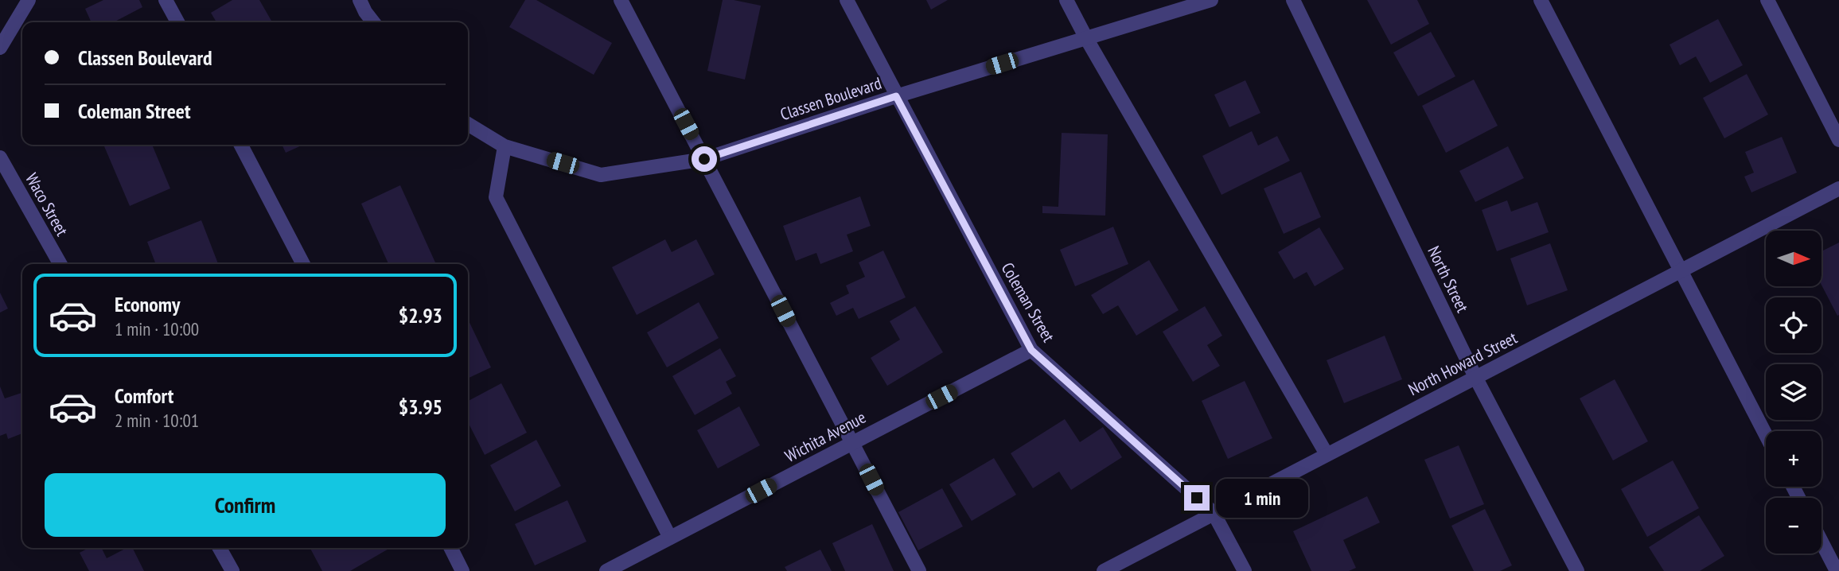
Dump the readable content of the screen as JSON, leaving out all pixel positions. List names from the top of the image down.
{
  "streets": {
    "street": [
      "Classen Boulevard",
      "Waco Street",
      "North Street",
      "Coleman Street",
      "North Howard Street",
      "Wichita Avenue"
    ]
  },
  "crossings": [
    ["Classen Boulevard", "Coleman Street"],
    ["North Street", "North Howard Street"],
    ["Coleman Street", "North Howard Street"],
    ["Coleman Street", "Wichita Avenue"]
  ],
  "north": "right",
  "page": {
    "banner": ["Classen Boulevard", "Coleman Street"],
    "map_buttons": ["+", "−"],
    "list": [
      {
        "name": "Economy",
        "note": "1 min · 10:00",
        "value": "$2.93"
      },
      {
        "name": "Comfort",
        "note": "2 min · 10:01",
        "value": "$3.95"
      }
    ],
    "buttons": "Confirm",
    "bubble": "1 min"
  }
}
